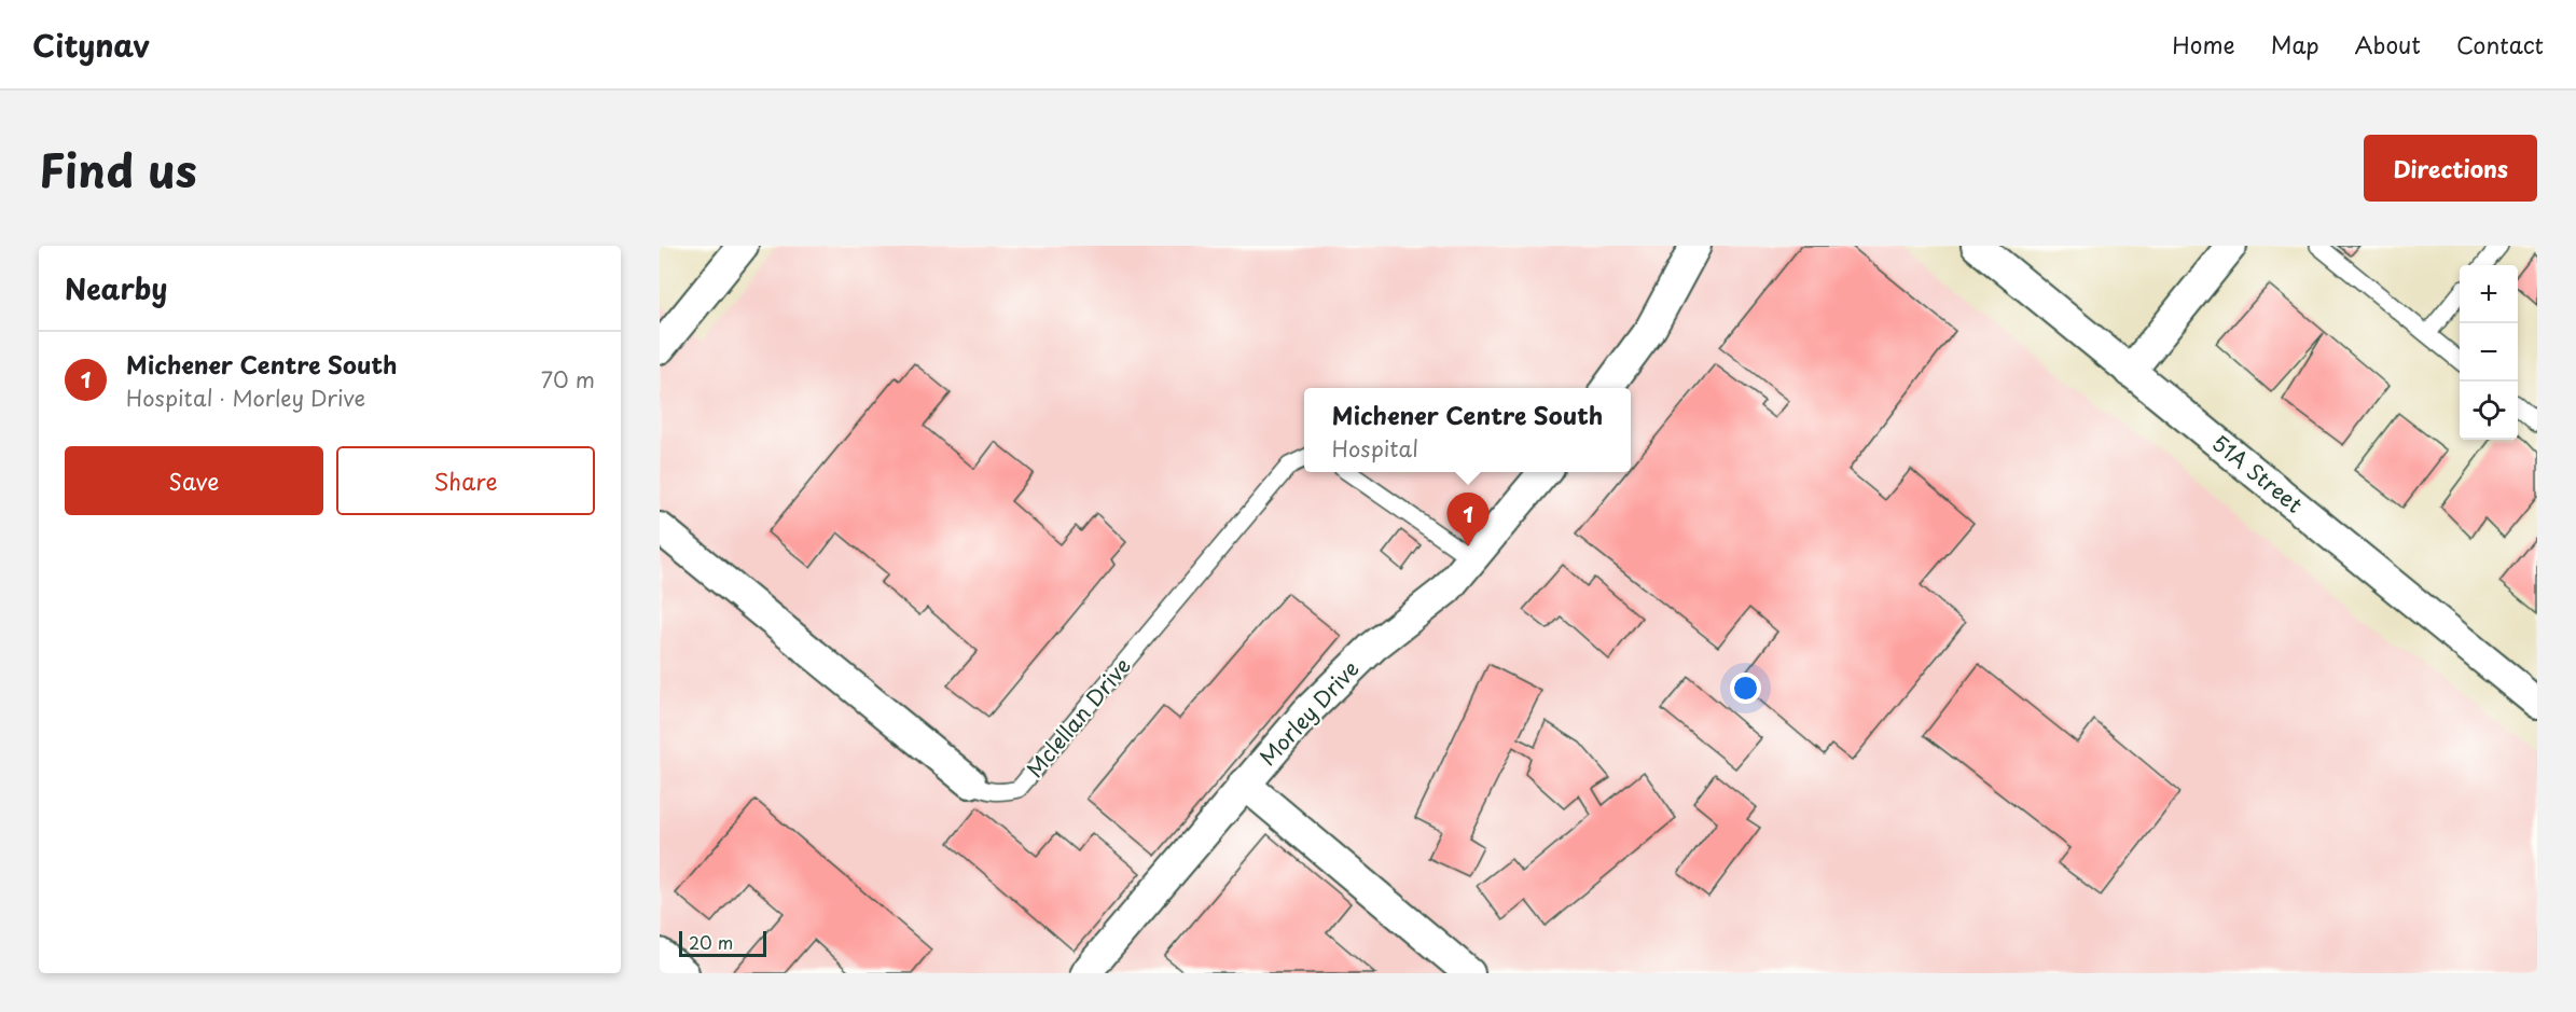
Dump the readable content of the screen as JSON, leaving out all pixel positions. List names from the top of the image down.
{
  "streets": {
    "street": ["51A Street", "Morley Drive", "Mclellan Drive"]
  },
  "scale_bar": "20 m",
  "page": {
    "header": "Citynav",
    "nav": [
      "Home",
      "Map",
      "About",
      "Contact"
    ],
    "title": "Find us",
    "buttons": [
      "Directions",
      ["Save", "Share"]
    ],
    "heading": "Nearby",
    "map_buttons": ["+", "−"],
    "list": [
      {
        "mark": "1",
        "name": "Michener Centre South",
        "note": "Hospital · Morley Drive",
        "value": "70 m"
      }
    ],
    "popup": ["Michener Centre South", "Hospital"],
    "pins": "1",
    "scale": "20 m"
  }
}
